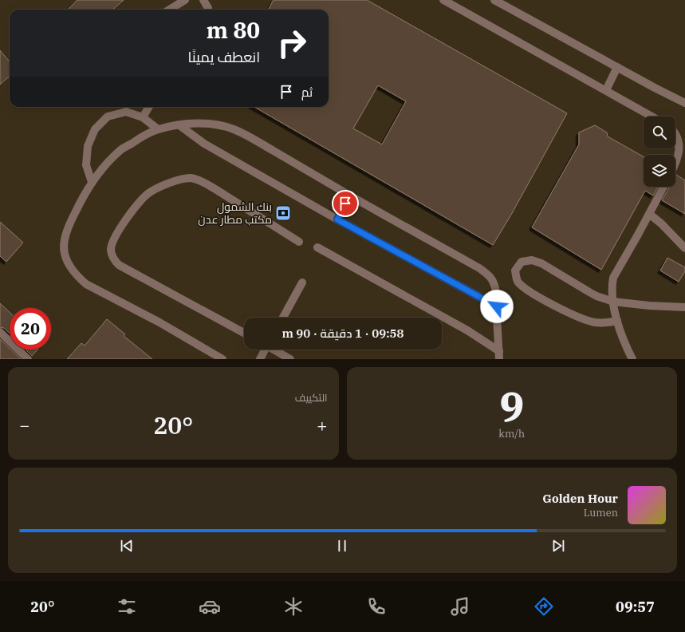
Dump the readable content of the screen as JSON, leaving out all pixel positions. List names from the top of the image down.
{
  "places": {
    "bank": ["بنك الشمول مكتب مطار عدن"]
  },
  "page": {
    "turn": ["80 m", "انعطف يمينًا"],
    "then": "ثم",
    "limit": "20",
    "trip": "09:58 · 1 دقيقة · 90 m",
    "tile": [
      ["9", "km/h"],
      "التكييف"
    ],
    "heat": ["−", "20°", "+"],
    "song": ["Golden Hour", "Lumen"],
    "tabs": ["09:57", "20°"]
  }
}
